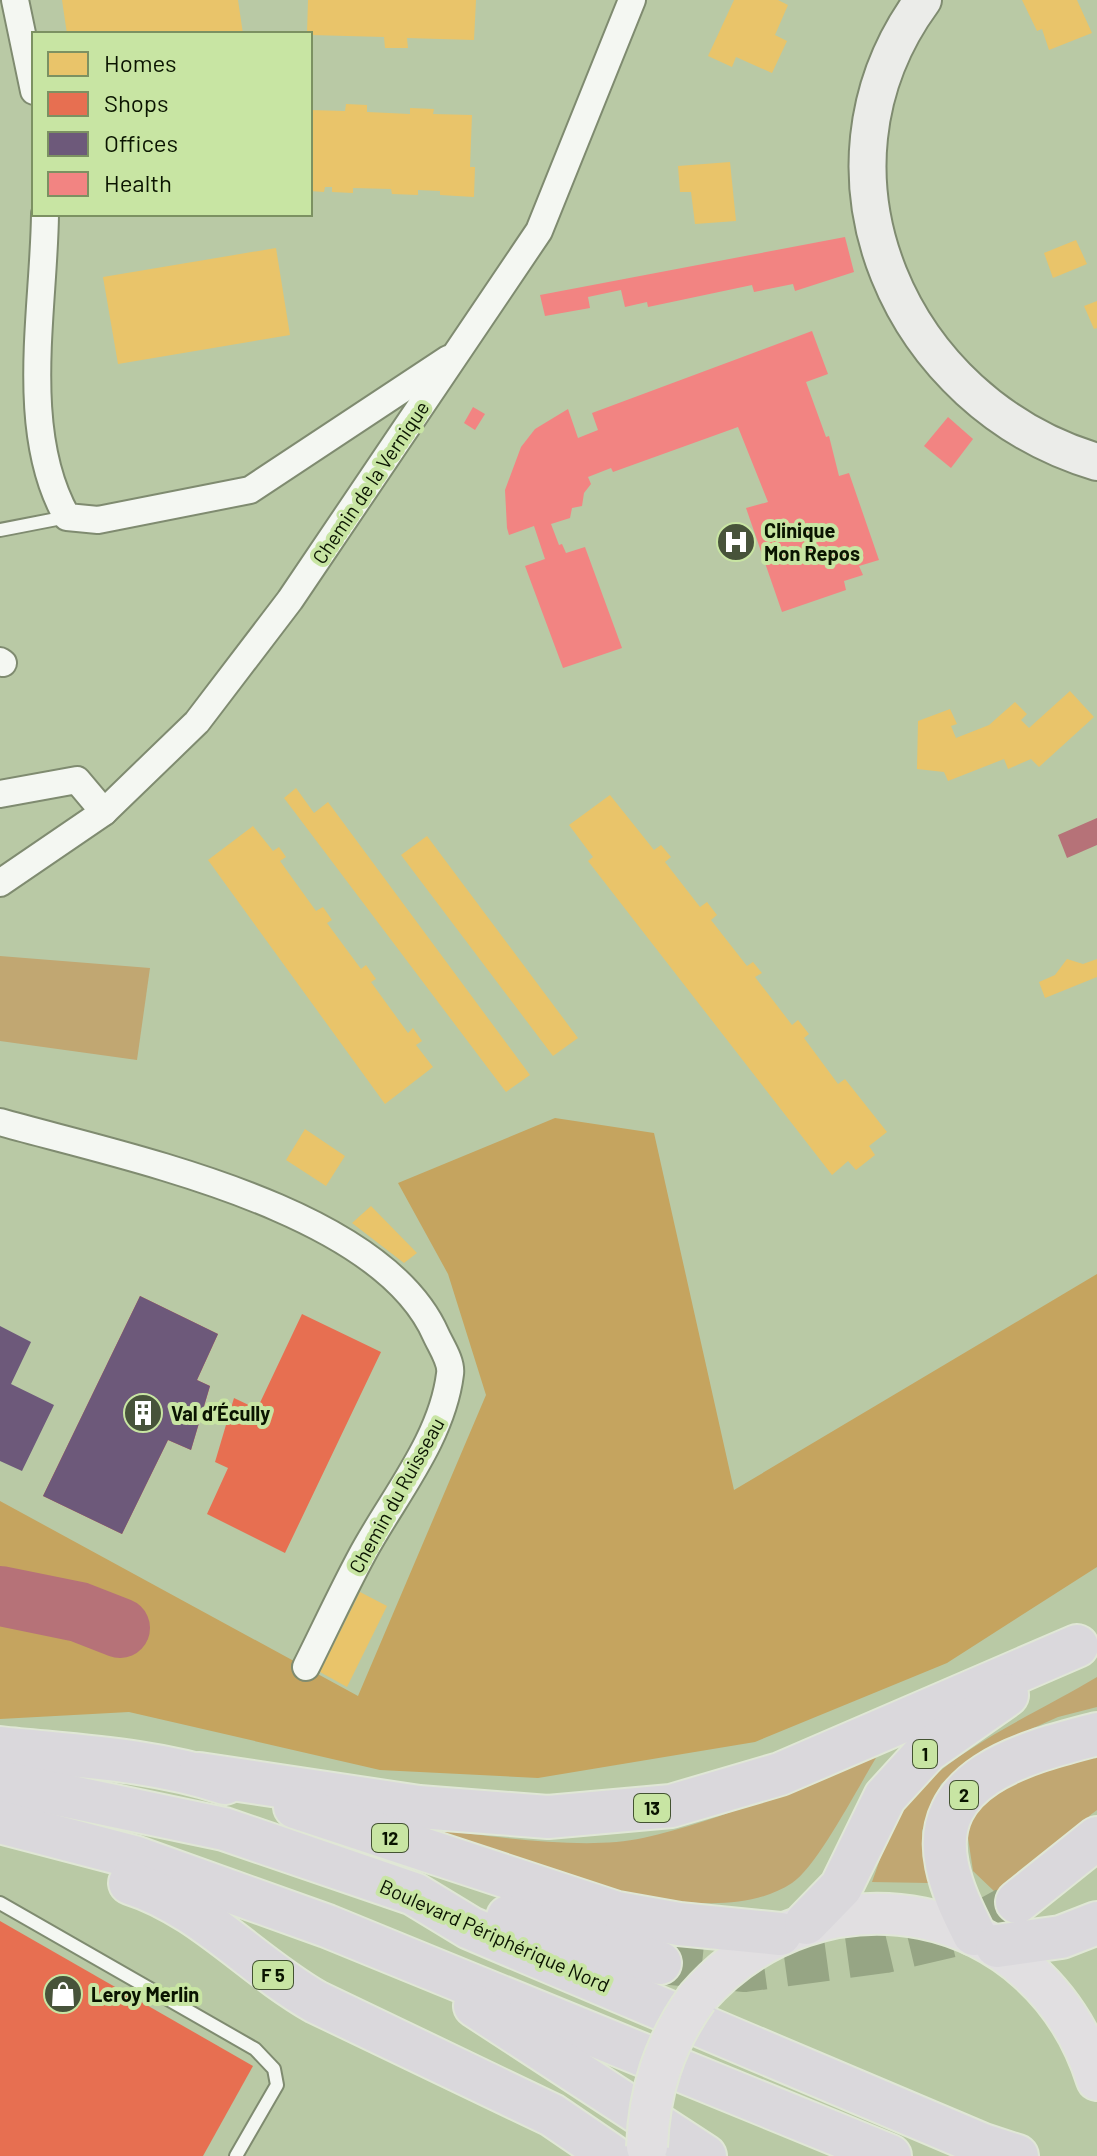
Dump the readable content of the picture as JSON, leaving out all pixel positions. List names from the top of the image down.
{
  "streets": {
    "highway": [
      "1",
      "2",
      "13",
      "12",
      "Boulevard Périphérique Nord",
      "F 5"
    ],
    "street": ["Chemin de la Vernique", "Chemin du Ruisseau"]
  },
  "crossings": [
    ["1", "13"],
    ["1", "12"],
    ["13", "12"]
  ],
  "places": {
    "hospital": ["Clinique Mon Repos"],
    "building": ["Val d’Écully"],
    "shop": ["Leroy Merlin"]
  },
  "legend": [
    "Homes",
    "Shops",
    "Offices",
    "Health"
  ]
}
